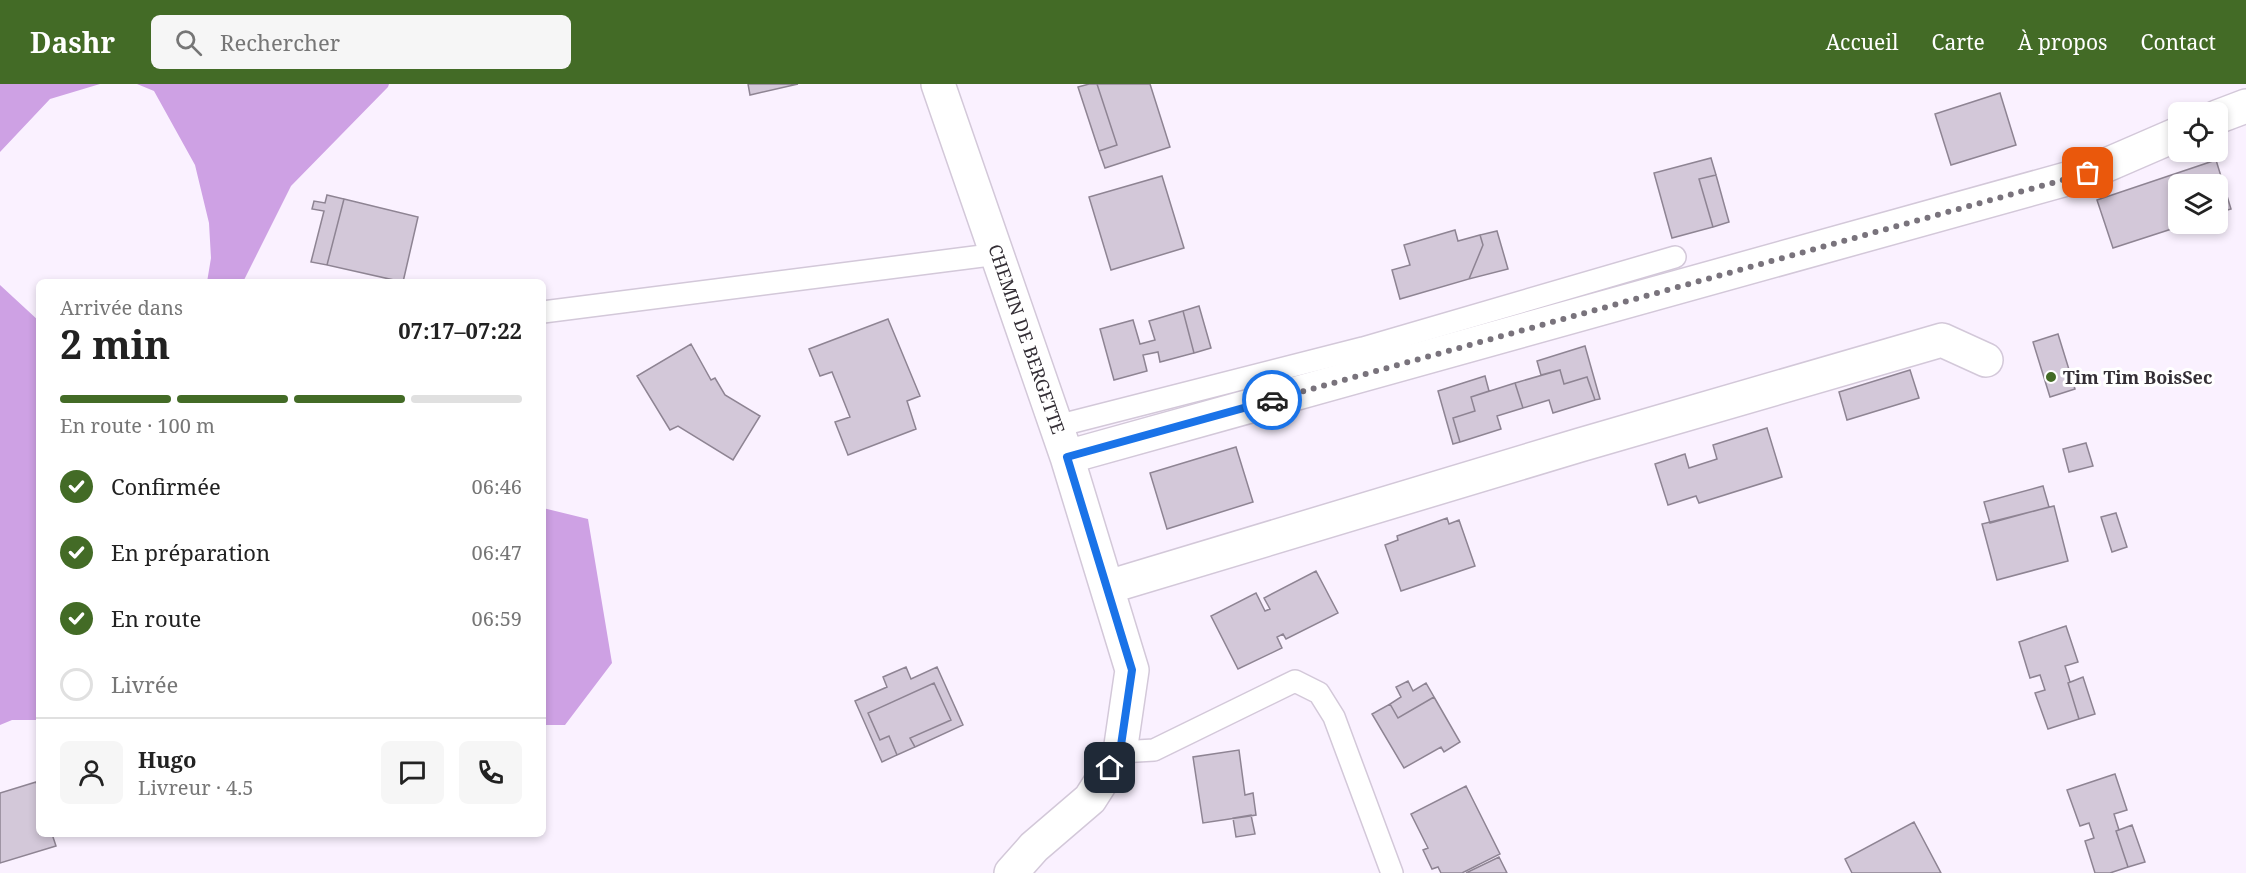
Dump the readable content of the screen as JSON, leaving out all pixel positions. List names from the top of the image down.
{
  "streets": {
    "street": ["CHEMIN DE BERGETTE"]
  },
  "places": ["Tim Tim BoisSec"],
  "page": {
    "header": "Dashr",
    "search": "Rechercher",
    "nav": [
      "Accueil",
      "Carte",
      "À propos",
      "Contact"
    ],
    "heading": ["2 min", "Arrivée dans", "07:17–07:22"],
    "panel": ["Hugo", "Livreur · 4.5"],
    "bar": "En route · 100 m",
    "list": [
      ["Confirmée", "06:46"],
      ["En préparation", "06:47"],
      ["En route", "06:59"],
      "Livrée"
    ]
  }
}
